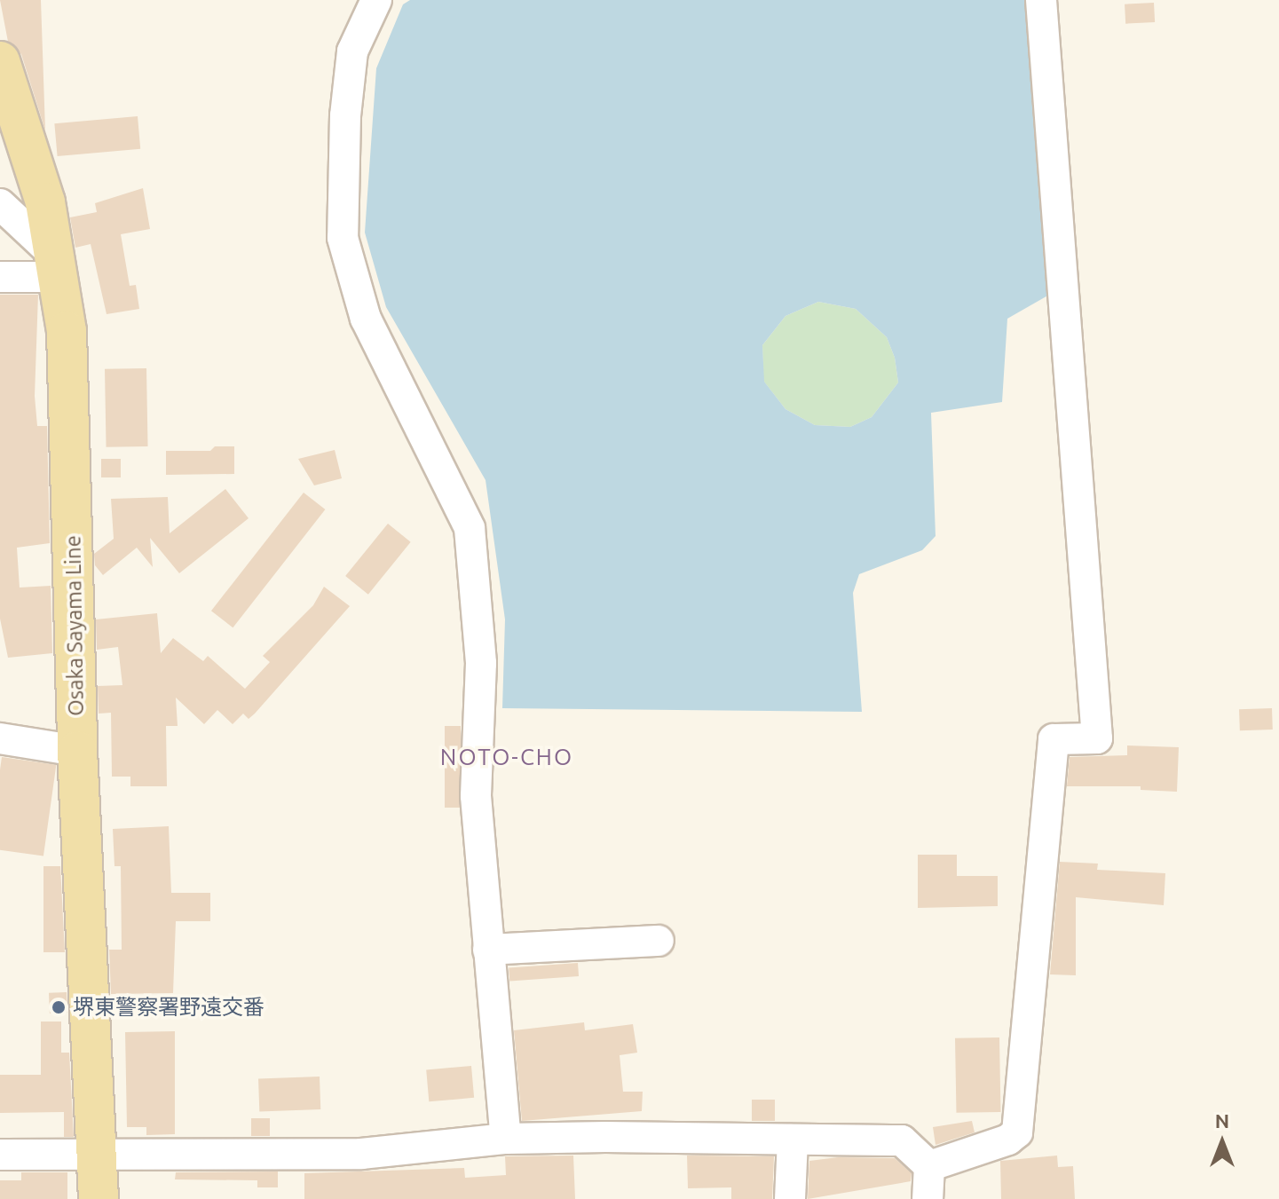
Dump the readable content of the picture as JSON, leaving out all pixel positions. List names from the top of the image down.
{
  "streets": {
    "main road": ["Osaka Sayama Line"]
  },
  "districts": ["NOTO-CHO"],
  "places": ["堺東警察署野遠交番"],
  "north": "top"
}
